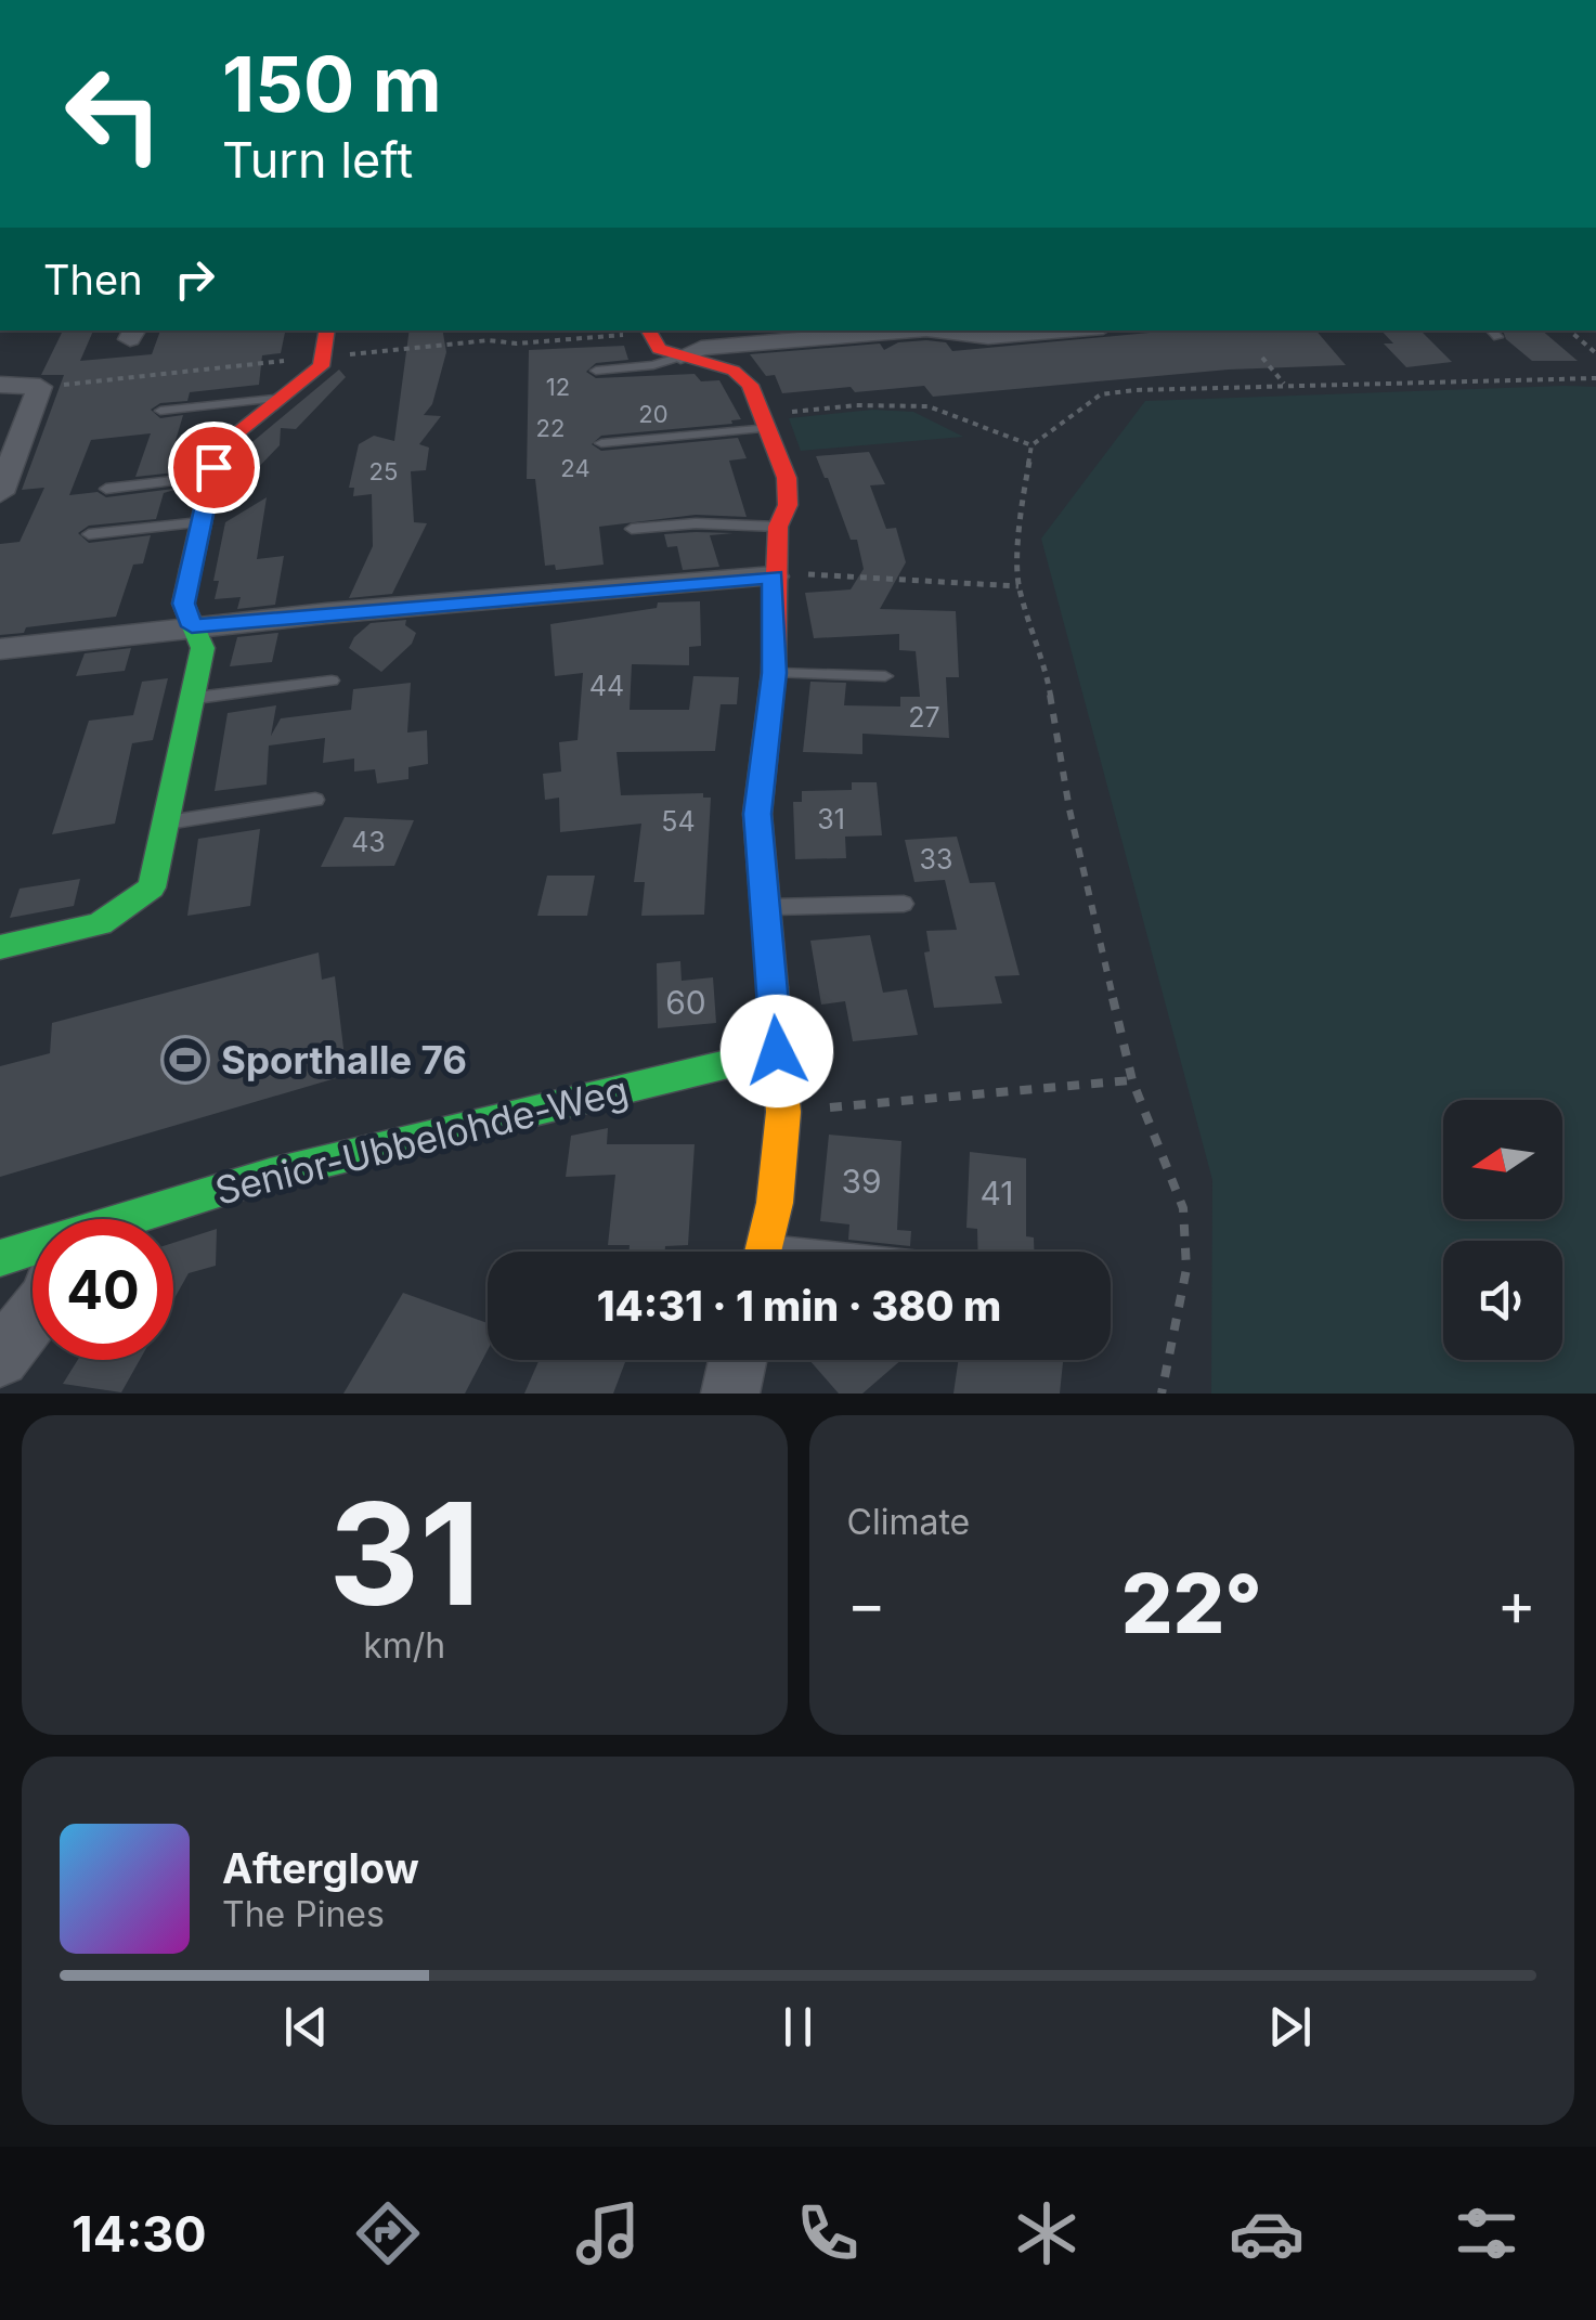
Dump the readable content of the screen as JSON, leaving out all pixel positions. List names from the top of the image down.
{
  "streets": {
    "street": ["Senior-Ubbelohde-Weg"]
  },
  "places": {
    "sports": ["Sporthalle 76"]
  },
  "house_numbers": [
    "12",
    "20",
    "22",
    "24",
    "25",
    "44",
    "27",
    "31",
    "54",
    "43",
    "33",
    "60",
    "39",
    "41"
  ],
  "north": "left",
  "page": {
    "turn": ["150 m", "Turn left"],
    "then": "Then",
    "limit": "40",
    "trip": "14:31 · 1 min · 380 m",
    "tile": [
      ["31", "km/h"],
      "Climate"
    ],
    "heat": ["−", "22°", "+"],
    "song": ["Afterglow", "The Pines"],
    "tabs": "14:30"
  }
}
